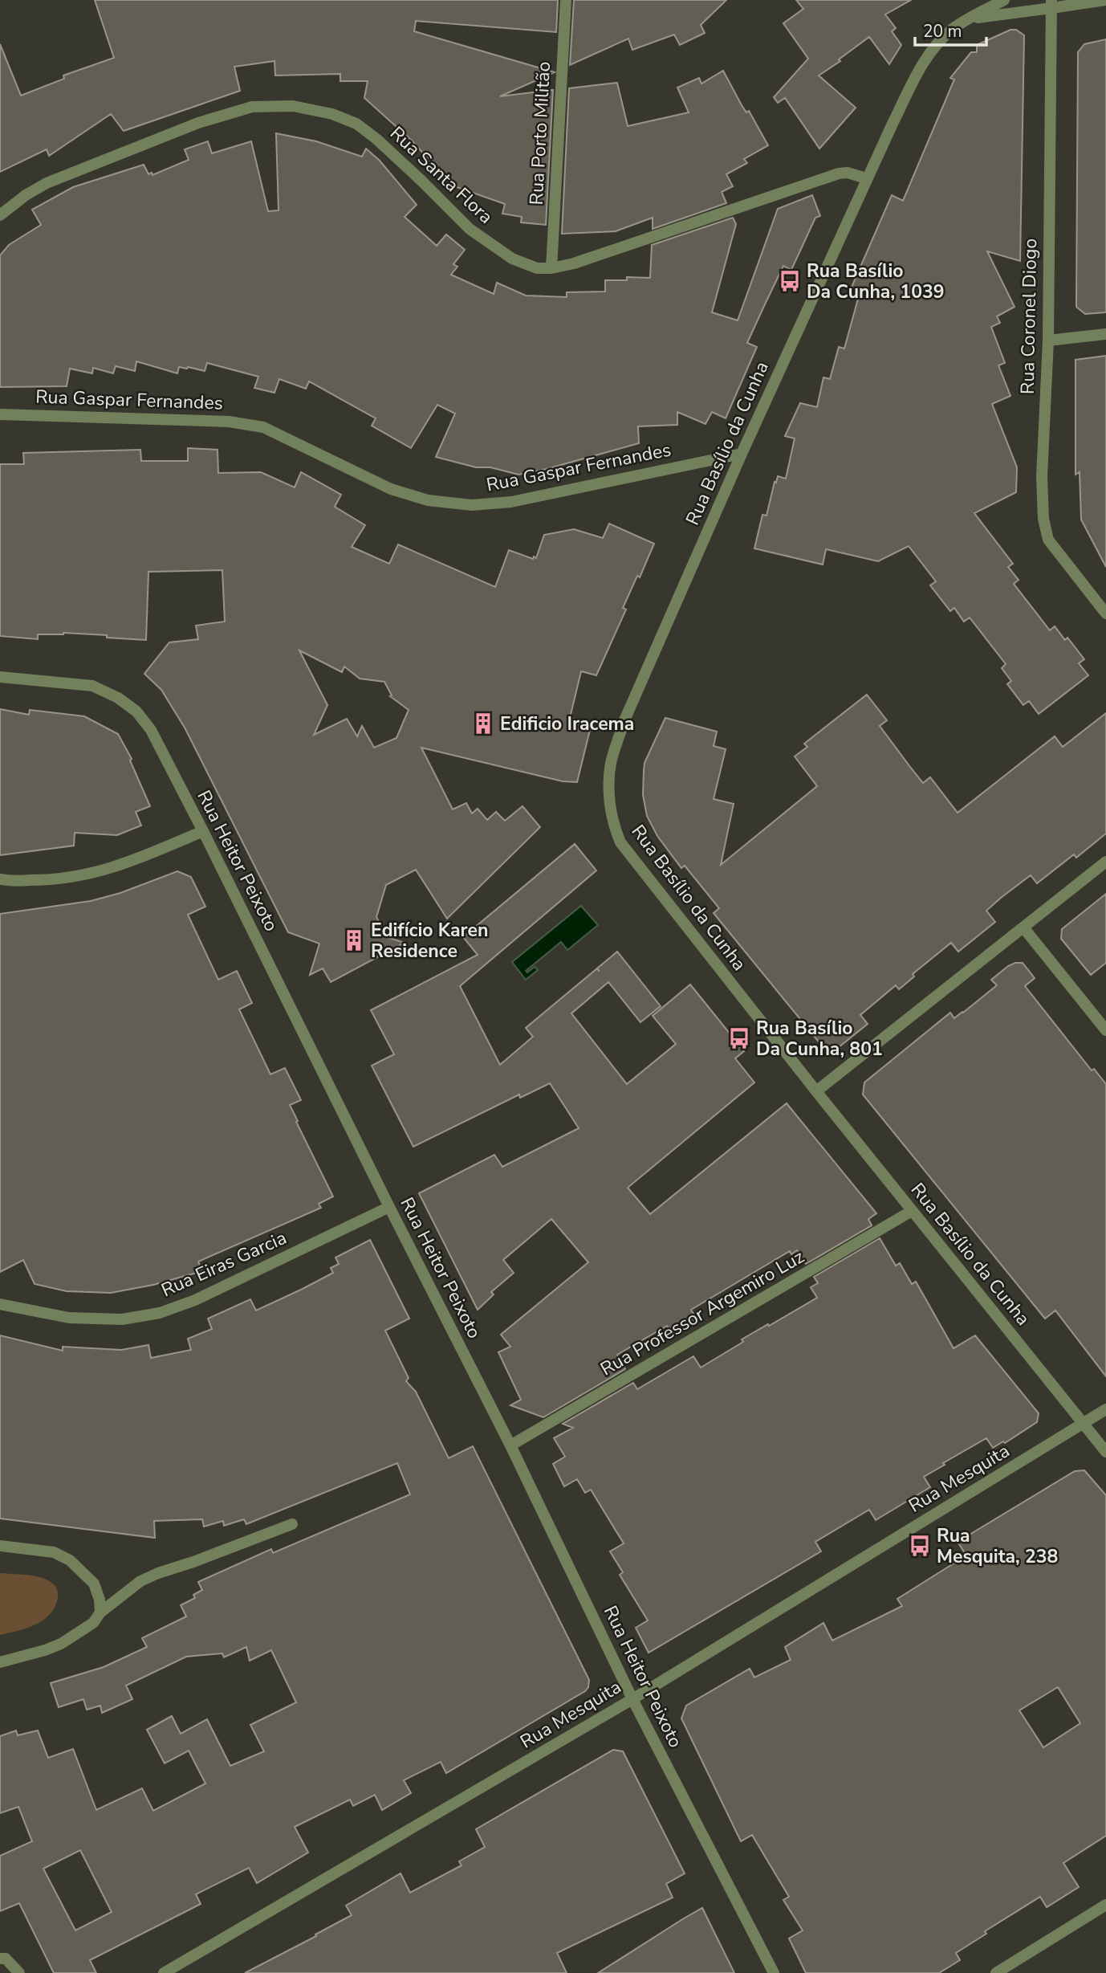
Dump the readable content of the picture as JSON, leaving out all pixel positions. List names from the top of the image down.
{
  "streets": {
    "street": [
      "Rua Porto Militão",
      "Rua Santa Flora",
      "Rua Coronel Diogo",
      "Rua Gaspar Fernandes",
      "Rua Basílio da Cunha",
      "Rua Heitor Peixoto",
      "Rua Eiras Garcia",
      "Rua Professor Argemiro Luz",
      "Rua Mesquita"
    ]
  },
  "crossings": [
    ["Rua Porto Militão", "Rua Santa Flora"],
    ["Rua Santa Flora", "Rua Basílio da Cunha"],
    ["Rua Coronel Diogo", "Rua Basílio da Cunha"],
    ["Rua Gaspar Fernandes", "Rua Basílio da Cunha"],
    ["Rua Basílio da Cunha", "Rua Professor Argemiro Luz"],
    ["Rua Basílio da Cunha", "Rua Mesquita"],
    ["Rua Heitor Peixoto", "Rua Eiras Garcia"],
    ["Rua Heitor Peixoto", "Rua Professor Argemiro Luz"],
    ["Rua Heitor Peixoto", "Rua Mesquita"]
  ],
  "places": {
    "bus stop": ["Rua Basílio Da Cunha, 1039", "Rua Basílio Da Cunha, 801", "Rua Mesquita, 238"],
    "building": ["Edificio Iracema", "Edifício Karen Residence"]
  },
  "scale_bar": "20 m"
}
